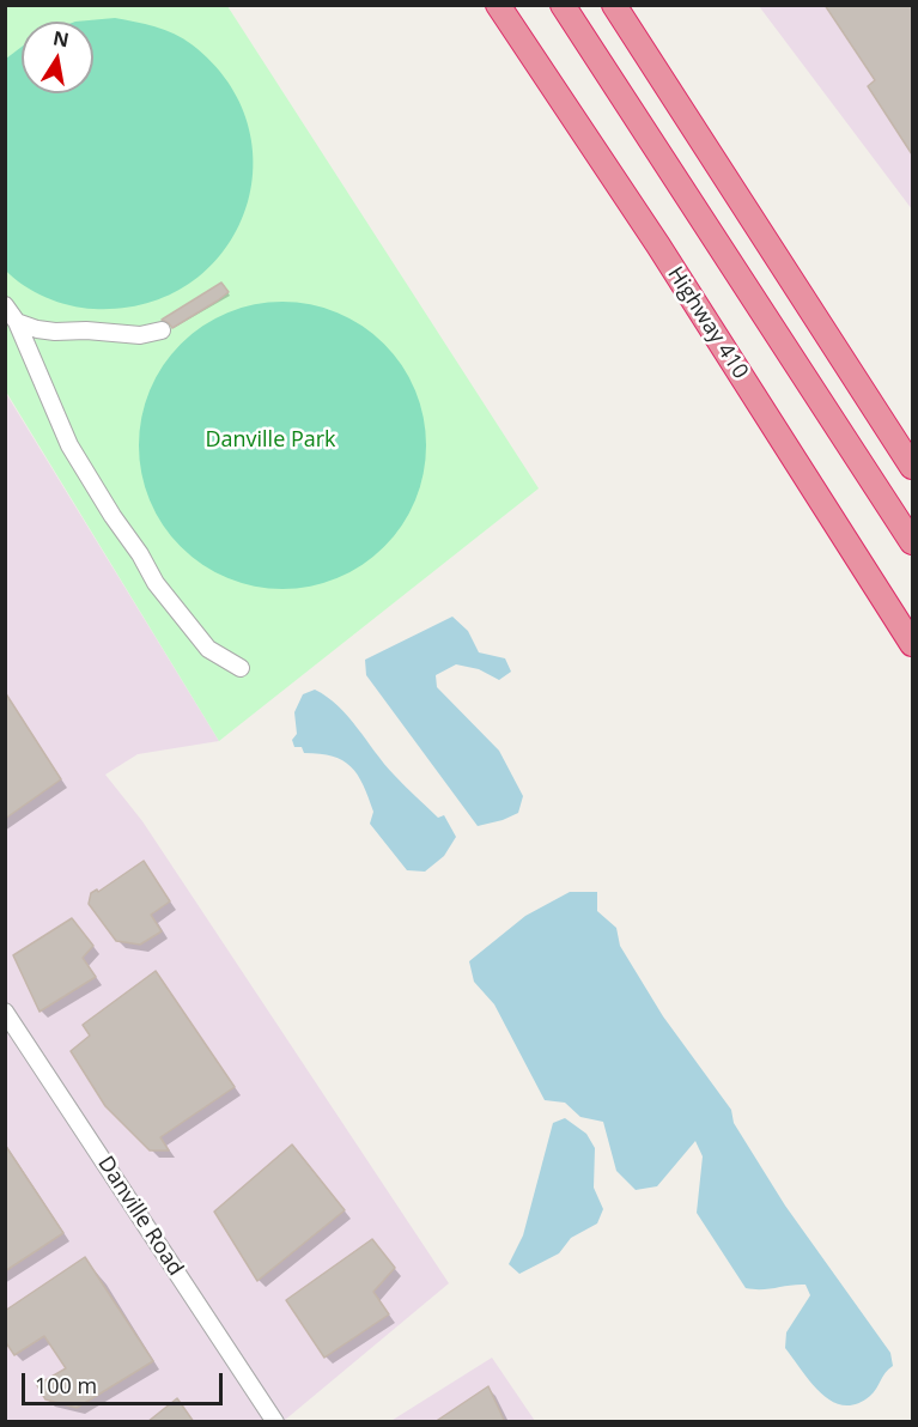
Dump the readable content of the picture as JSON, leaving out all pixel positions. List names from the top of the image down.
{
  "streets": {
    "highway": ["Highway 410"],
    "street": ["Danville Road"]
  },
  "parks": ["Danville Park"],
  "scale_bar": "100 m",
  "north": "top"
}
